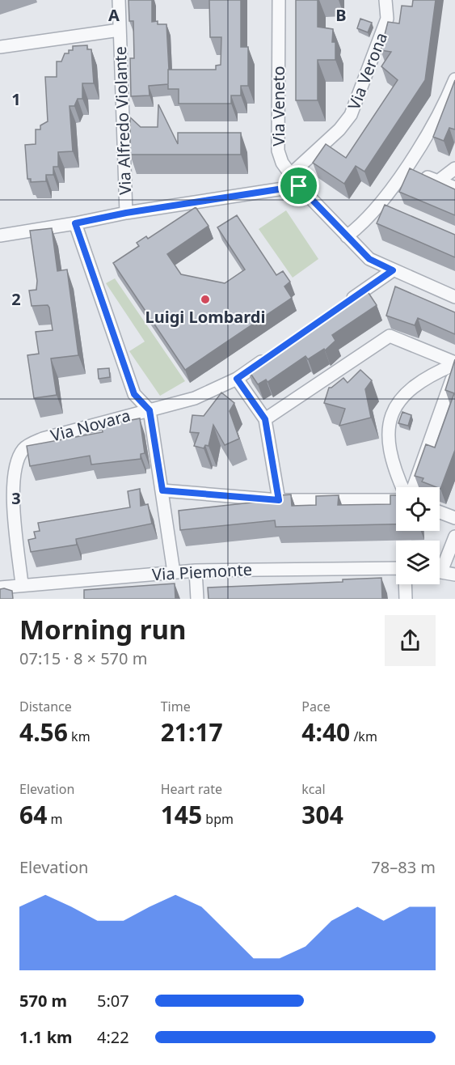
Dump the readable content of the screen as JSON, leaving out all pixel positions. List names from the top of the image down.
{
  "streets": {
    "street": [
      "Via Verona",
      "Via Veneto",
      "Via Alfredo Violante",
      "Via Novara",
      "Via Piemonte"
    ]
  },
  "crossings": [
    ["Via Verona", "Via Veneto"],
    ["Via Novara", "Via Piemonte"]
  ],
  "places": ["Luigi Lombardi"],
  "page": {
    "heading": ["Morning run", "07:15 · 8 × 570 m"],
    "stats": [
      ["Distance", "4.56 km"],
      ["Time", "21:17"],
      ["Pace", "4:40 /km"],
      ["Elevation", "64 m"],
      ["Heart rate", "145 bpm"],
      ["kcal", "304"]
    ],
    "chart": ["Elevation", "78–83 m"],
    "list": [
      {
        "name": "570 m",
        "note": "5:07"
      },
      {
        "name": "1.1 km",
        "note": "4:22"
      }
    ]
  },
  "grid": {
    "columns": ["A", "B"],
    "rows": ["1", "2", "3"]
  }
}
